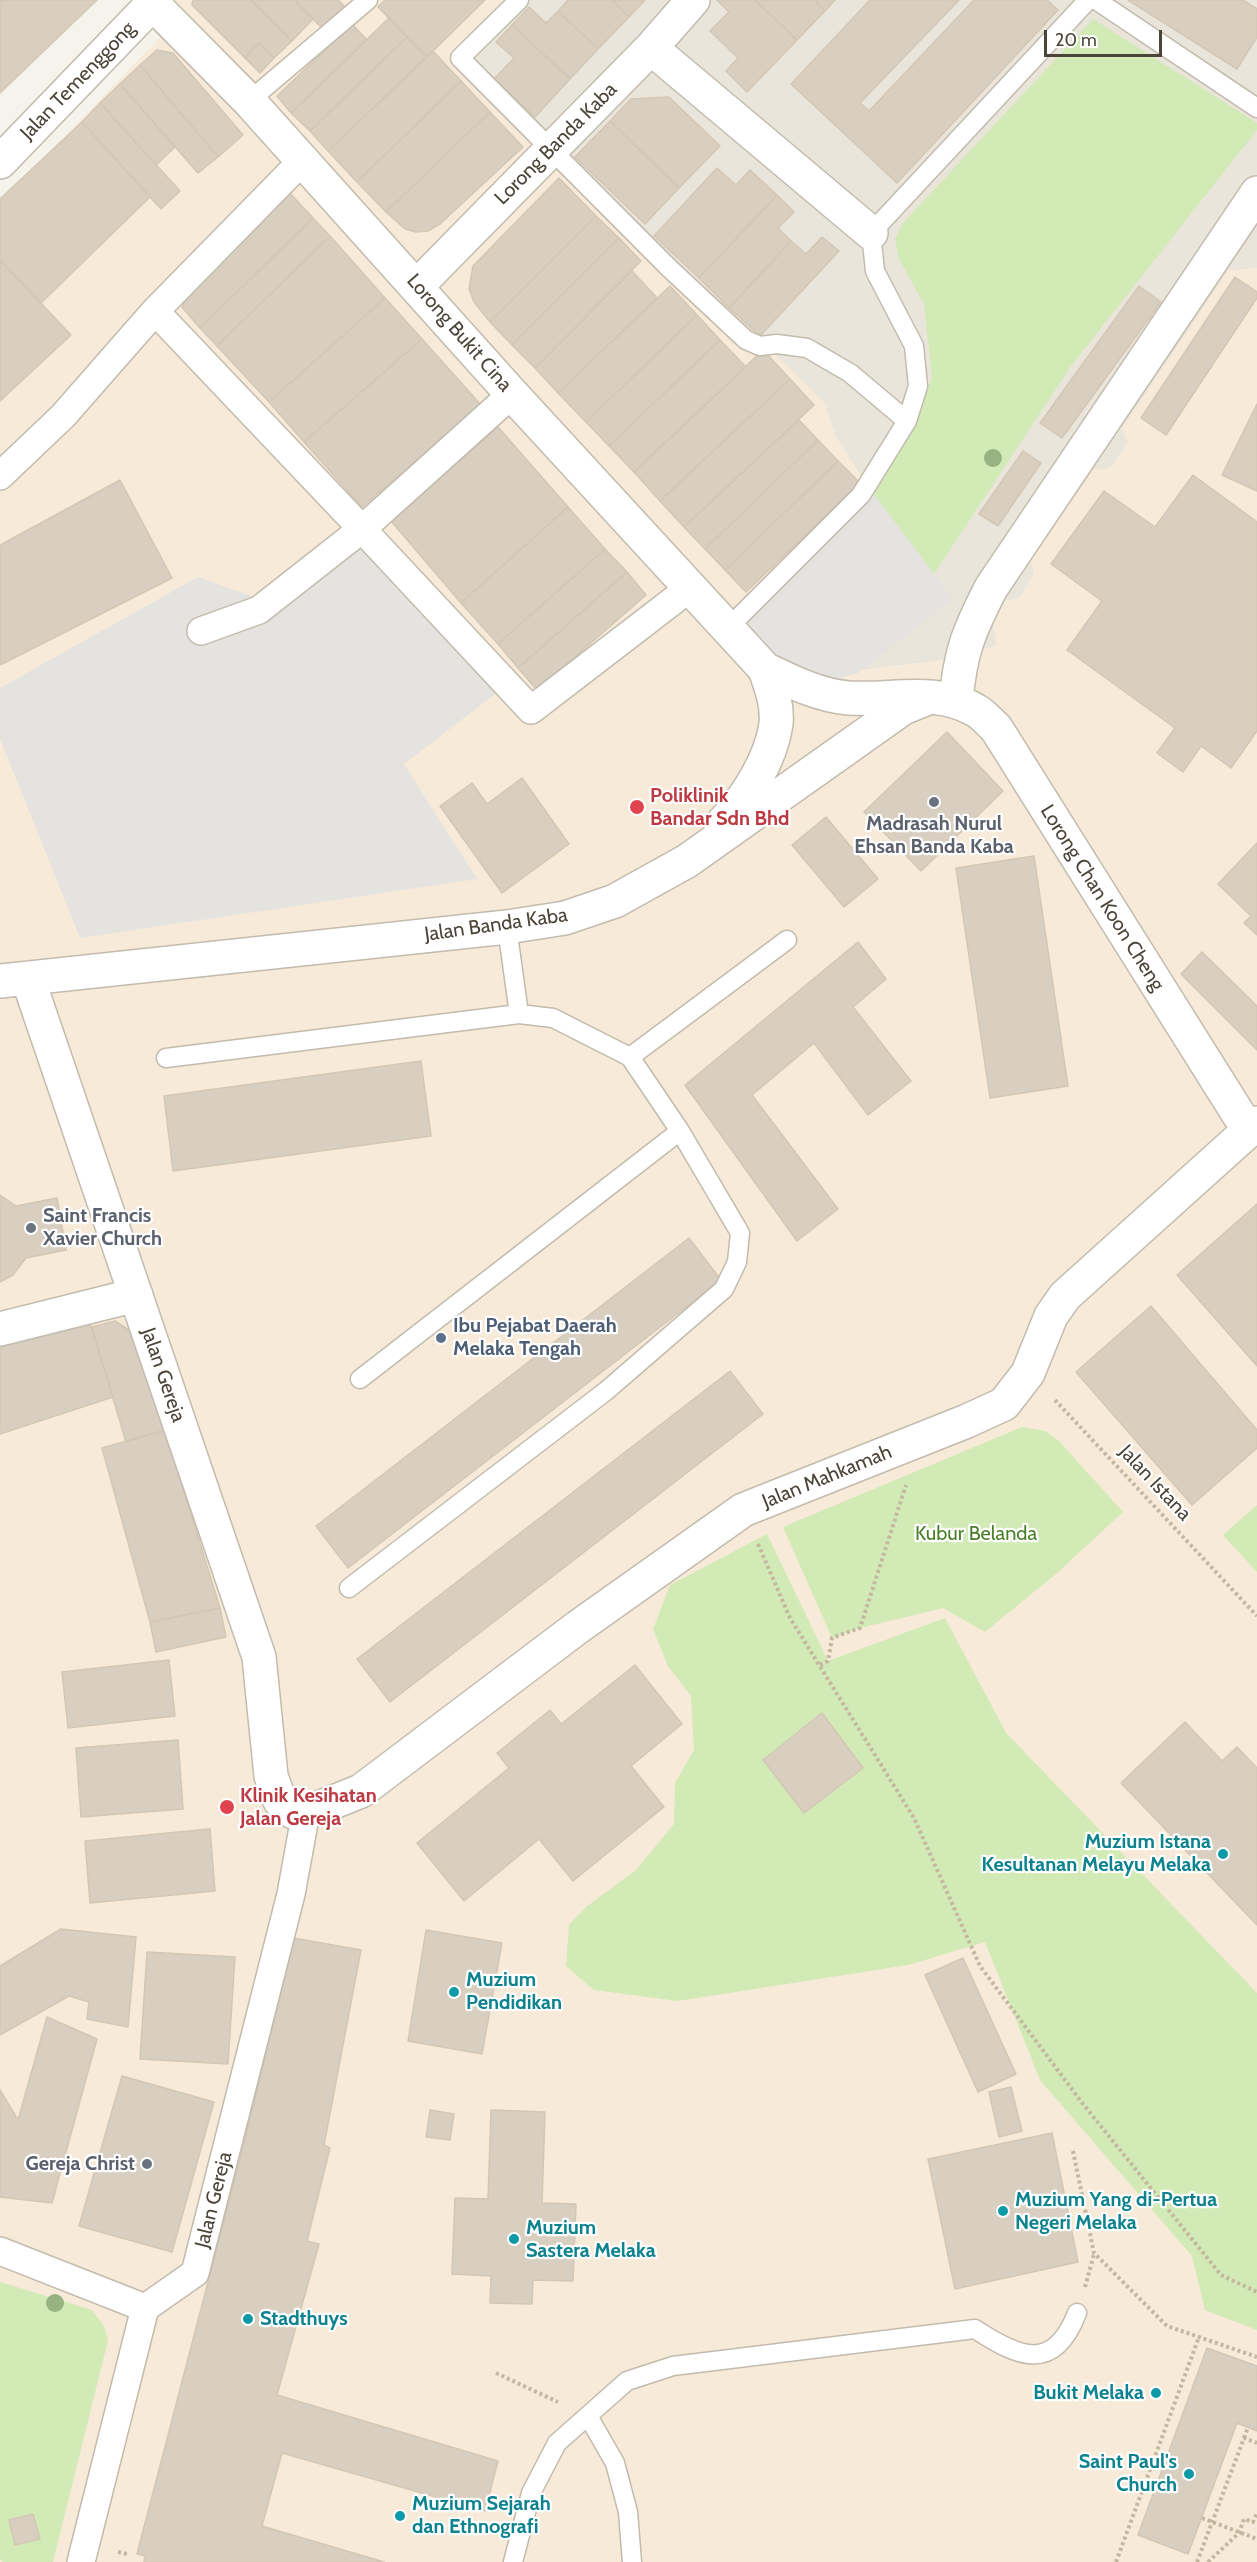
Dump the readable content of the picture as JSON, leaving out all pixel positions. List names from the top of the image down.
{
  "streets": {
    "street": [
      "Jalan Temenggong",
      "Lorong Banda Kaba",
      "Lorong Bukit Cina",
      "Lorong Chan Koon Cheng",
      "Jalan Banda Kaba",
      "Jalan Gereja",
      "Jalan Mahkamah"
    ],
    "path": ["Jalan Istana"]
  },
  "crossings": [
    ["Jalan Temenggong", "Lorong Bukit Cina"],
    ["Lorong Banda Kaba", "Lorong Bukit Cina"],
    ["Lorong Bukit Cina", "Lorong Chan Koon Cheng"],
    ["Lorong Bukit Cina", "Jalan Banda Kaba"],
    ["Lorong Chan Koon Cheng", "Jalan Banda Kaba"],
    ["Lorong Chan Koon Cheng", "Jalan Mahkamah"],
    ["Jalan Banda Kaba", "Jalan Gereja"],
    ["Jalan Gereja", "Jalan Mahkamah"],
    ["Jalan Mahkamah", "Jalan Istana"]
  ],
  "parks": ["Kubur Belanda"],
  "places": [
    "Madrasah Nurul Ehsan Banda Kaba",
    "Poliklinik Bandar Sdn Bhd",
    "Saint Francis Xavier Church",
    "Ibu Pejabat Daerah Melaka Tengah",
    "Klinik Kesihatan Jalan Gereja",
    "Muzium Istana Kesultanan Melayu Melaka",
    "Muzium Pendidikan",
    "Gereja Christ",
    "Muzium Yang di-Pertua Negeri Melaka",
    "Muzium Sastera Melaka",
    "Stadthuys",
    "Bukit Melaka",
    "Saint Paul's Church",
    "Muzium Sejarah dan Ethnografi"
  ],
  "scale_bar": "20 m"
}
